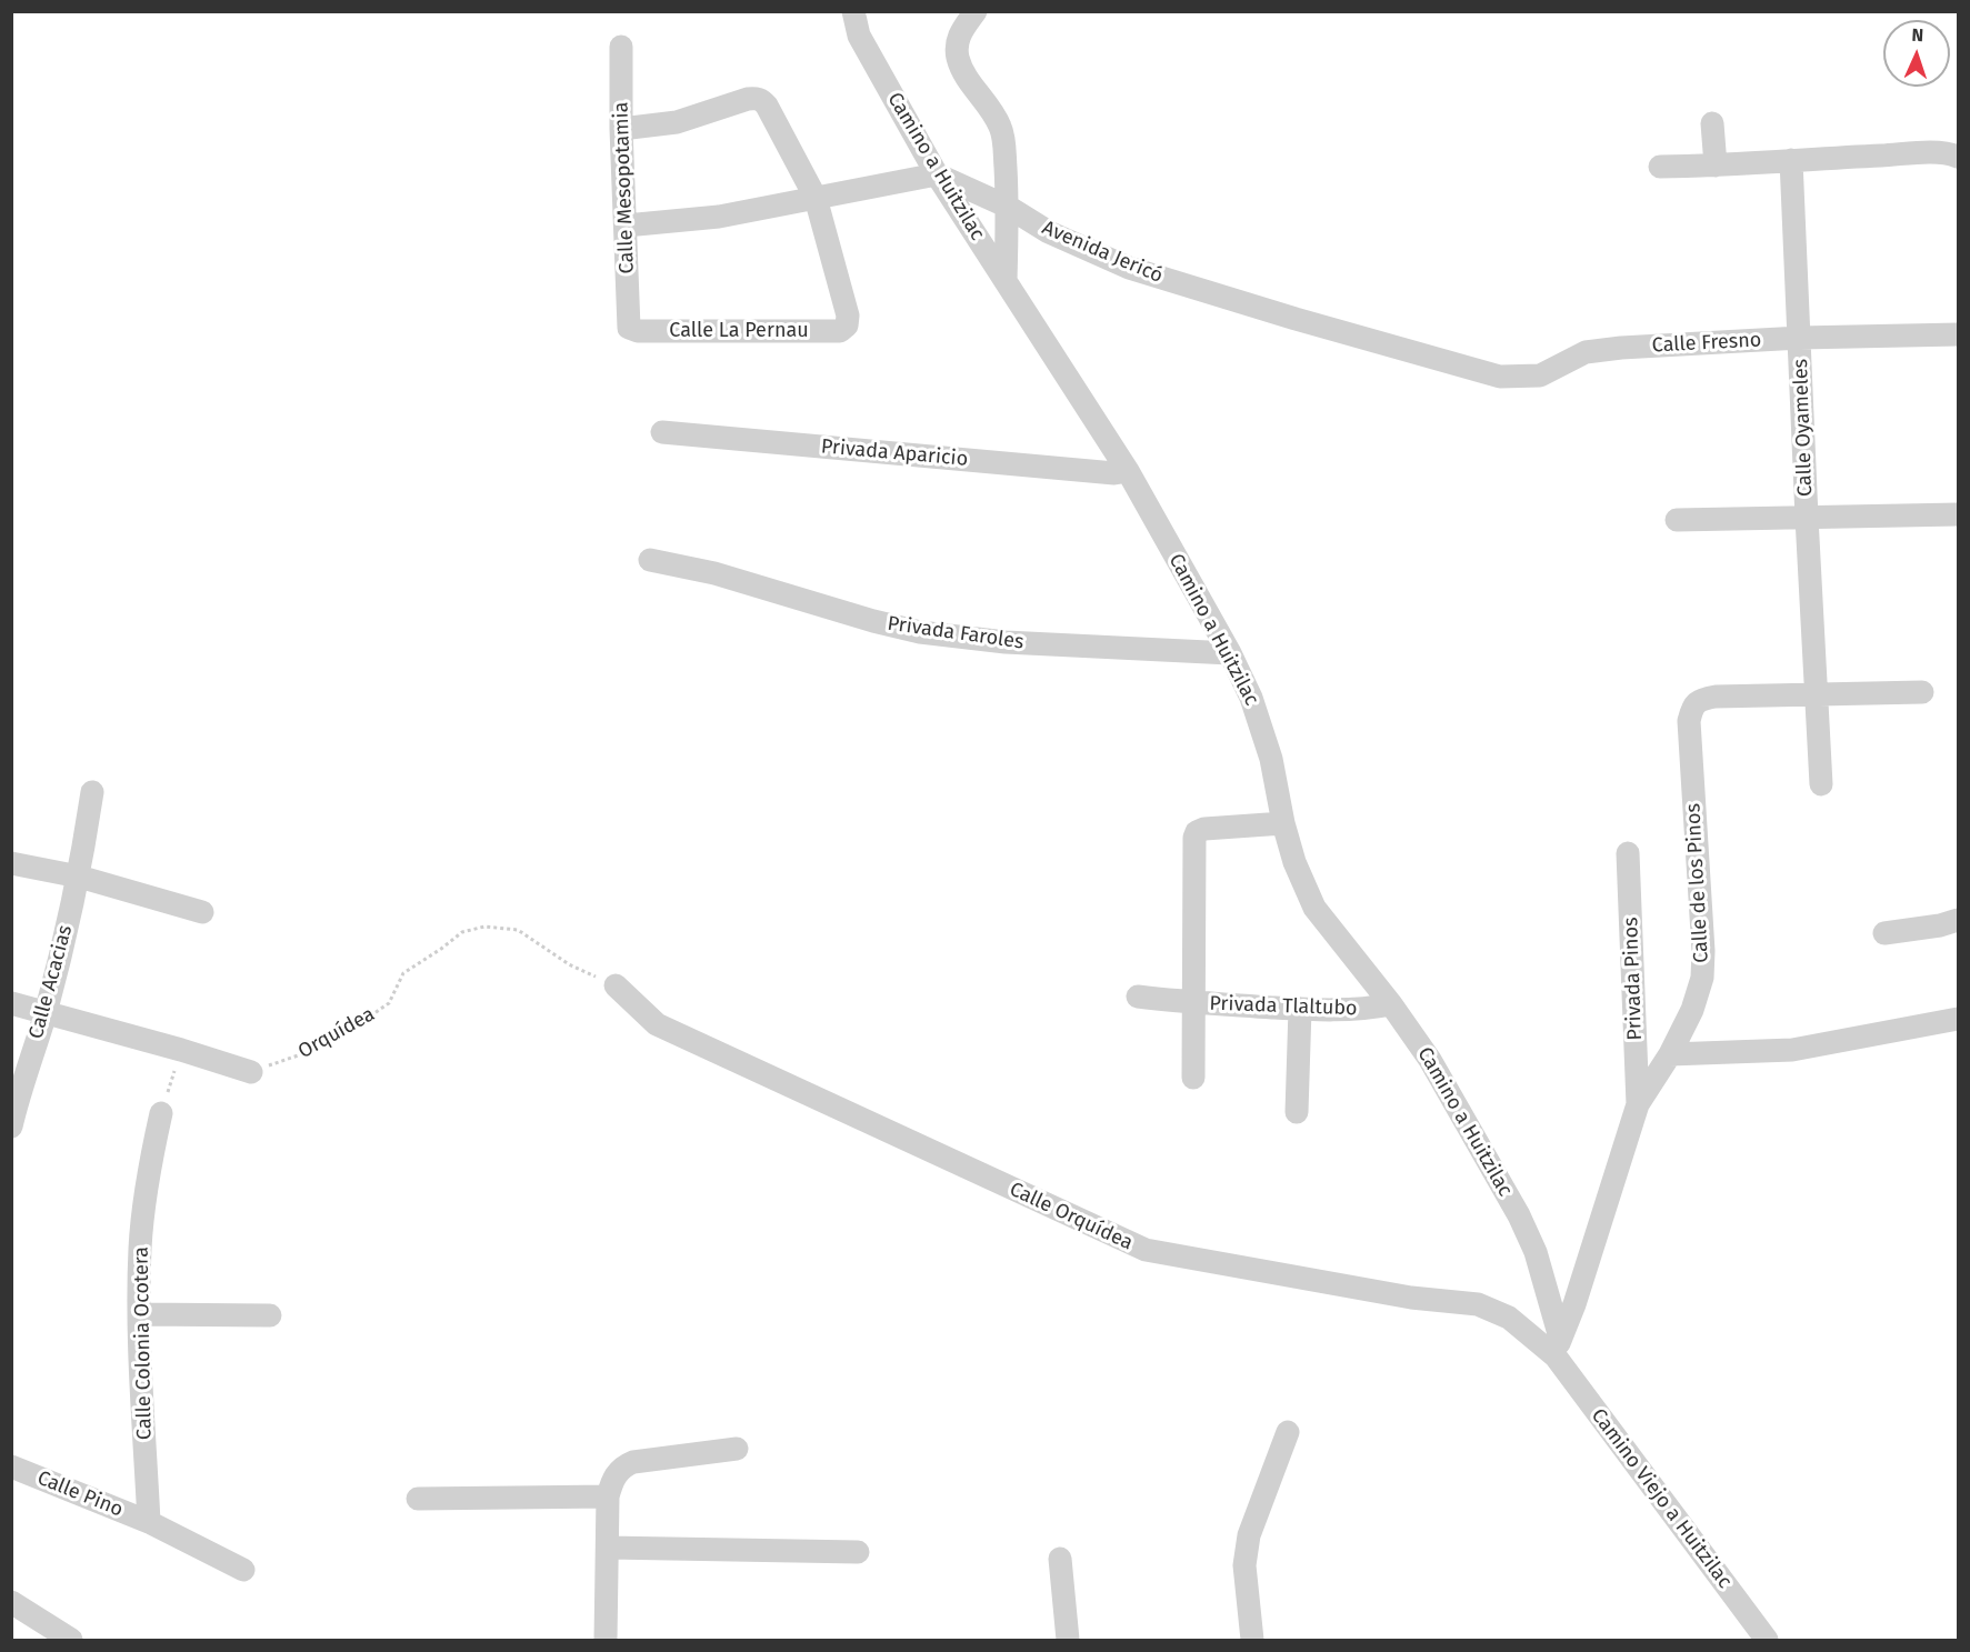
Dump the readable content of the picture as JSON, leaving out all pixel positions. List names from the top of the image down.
{
  "streets": {
    "street": [
      "Camino a Huitzilac",
      "Calle Mesopotamia",
      "Avenida Jericó",
      "Calle La Pernau",
      "Calle Fresno",
      "Calle Oyameles",
      "Privada Aparicio",
      "Privada Faroles",
      "Calle de los Pinos",
      "Privada Pinos",
      "Calle Acacias",
      "Privada Tlaltubo",
      "Calle Orquídea",
      "Calle Colonia Ocotera",
      "Calle Pino",
      "Camino Viejo a Huitzilac"
    ],
    "path": ["Orquídea"]
  },
  "crossings": [
    ["Camino a Huitzilac", "Avenida Jericó"],
    ["Camino a Huitzilac", "Privada Aparicio"],
    ["Camino a Huitzilac", "Privada Faroles"],
    ["Camino a Huitzilac", "Calle de los Pinos"],
    ["Camino a Huitzilac", "Privada Tlaltubo"],
    ["Camino a Huitzilac", "Calle Orquídea"],
    ["Camino a Huitzilac", "Camino Viejo a Huitzilac"],
    ["Calle Mesopotamia", "Calle La Pernau"],
    ["Avenida Jericó", "Calle Fresno"],
    ["Calle Fresno", "Calle Oyameles"],
    ["Calle Oyameles", "Calle de los Pinos"],
    ["Calle de los Pinos", "Privada Pinos"],
    ["Calle de los Pinos", "Calle Orquídea"],
    ["Calle de los Pinos", "Camino Viejo a Huitzilac"],
    ["Orquídea", "Calle Orquídea"],
    ["Calle Orquídea", "Camino Viejo a Huitzilac"],
    ["Calle Colonia Ocotera", "Calle Pino"]
  ],
  "north": "top"
}
